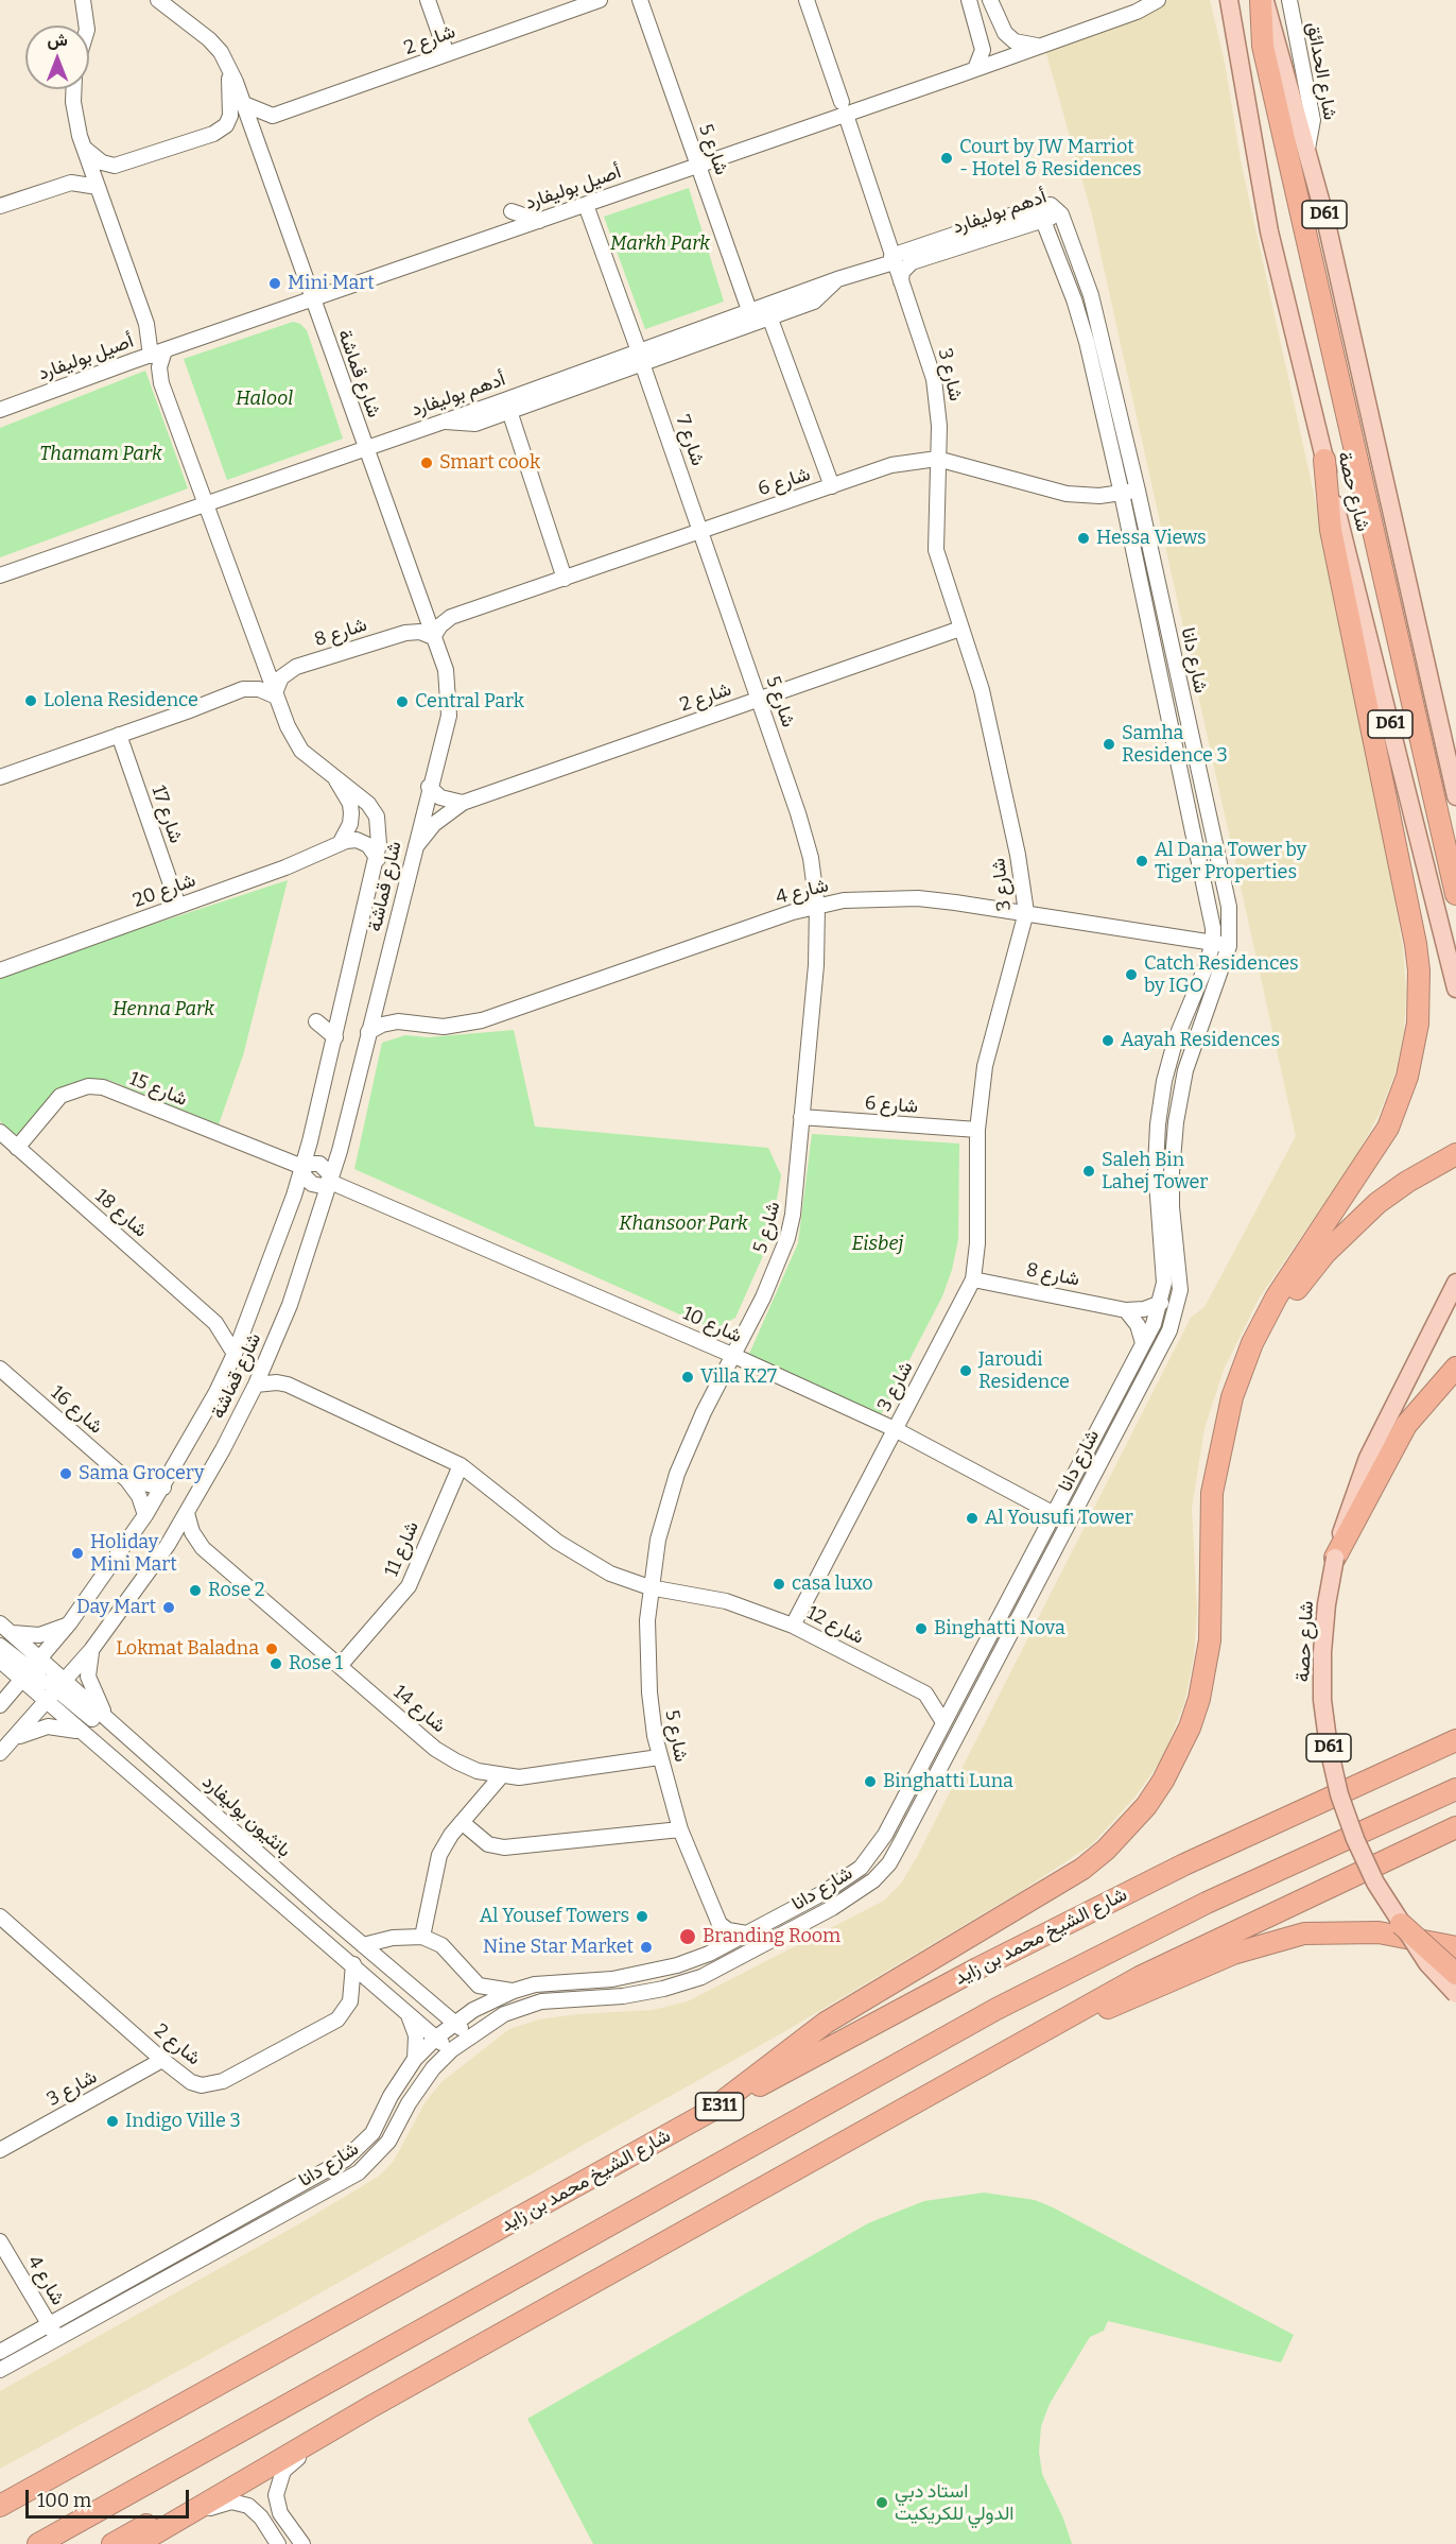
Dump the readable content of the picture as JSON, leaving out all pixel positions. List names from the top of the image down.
{
  "streets": {
    "highway": ["شارع الشيخ محمد بن زايد", "E311"],
    "main road": ["D61", "شارع حصة"],
    "street": [
      "شارع 2",
      "شارع الحدائق",
      "شارع 5",
      "أصيل بوليفارد",
      "أدهم بوليفارد",
      "شارع قماشة",
      "شارع 3",
      "شارع 7",
      "شارع 6",
      "شارع 8",
      "شارع دانا",
      "شارع 17",
      "شارع 20",
      "شارع 4",
      "شارع 15",
      "شارع 18",
      "شارع 10",
      "شارع 16",
      "شارع 11",
      "شارع 12",
      "شارع 14",
      "بانثيون بوليفارد"
    ]
  },
  "crossings": [
    ["شارع 2", "شارع 5"],
    ["شارع 2", "شارع قماشة"],
    ["شارع 2", "شارع 3"],
    ["شارع الحدائق", "شارع حصة"],
    ["شارع 5", "أصيل بوليفارد"],
    ["شارع 5", "أدهم بوليفارد"],
    ["شارع 5", "شارع 7"],
    ["شارع 5", "شارع 6"],
    ["شارع 5", "شارع دانا"],
    ["شارع 5", "شارع 4"],
    ["شارع 5", "شارع 10"],
    ["شارع 5", "شارع 12"],
    ["شارع 5", "شارع 14"],
    ["أصيل بوليفارد", "شارع قماشة"],
    ["أصيل بوليفارد", "شارع 3"],
    ["أصيل بوليفارد", "شارع 7"],
    ["أدهم بوليفارد", "شارع قماشة"],
    ["أدهم بوليفارد", "شارع 3"],
    ["أدهم بوليفارد", "شارع 7"],
    ["أدهم بوليفارد", "شارع دانا"],
    ["شارع قماشة", "شارع 6"],
    ["شارع قماشة", "شارع 8"],
    ["شارع قماشة", "شارع 4"],
    ["شارع قماشة", "شارع 15"],
    ["شارع قماشة", "شارع 18"],
    ["شارع قماشة", "شارع 10"],
    ["شارع قماشة", "شارع 16"],
    ["شارع قماشة", "شارع 14"],
    ["شارع قماشة", "بانثيون بوليفارد"],
    ["شارع 3", "شارع 6"],
    ["شارع 3", "شارع 8"],
    ["شارع 3", "شارع 4"],
    ["شارع 3", "شارع 10"],
    ["شارع 3", "شارع 12"],
    ["شارع 7", "شارع 6"],
    ["شارع 6", "شارع 8"],
    ["شارع 6", "شارع دانا"],
    ["شارع 8", "شارع دانا"],
    ["شارع دانا", "شارع 4"],
    ["شارع دانا", "شارع 10"],
    ["شارع دانا", "بانثيون بوليفارد"],
    ["شارع 17", "شارع 20"],
    ["شارع 15", "شارع 18"],
    ["شارع 15", "شارع 10"],
    ["شارع 11", "شارع 12"],
    ["شارع 11", "شارع 14"]
  ],
  "parks": [
    "Markh Park",
    "Halool",
    "Thamam Park",
    "Henna Park",
    "Khansoor Park",
    "Eisbej"
  ],
  "places": [
    "Court by JW Marriot - Hotel & Residences",
    "Mini Mart",
    "Smart cook",
    "Hessa Views",
    "Lolena Residence",
    "Central Park",
    "Samha Residence 3",
    "Al Dana Tower by Tiger Properties",
    "Catch Residences by IGO",
    "Aayah Residences",
    "Saleh Bin Lahej Tower",
    "Jaroudi Residence",
    "Villa K27",
    "Sama Grocery",
    "Al Yousufi Tower",
    "Holiday Mini Mart",
    "casa luxo",
    "Rose 2",
    "Day Mart",
    "Binghatti Nova",
    "Lokmat Baladna",
    "Rose 1",
    "Binghatti Luna",
    "Al Yousef Towers",
    "Branding Room",
    "Nine Star Market",
    "Indigo Ville 3",
    "استاد دبي الدولي للكريكيت"
  ],
  "scale_bar": "100 m",
  "north": "top"
}
